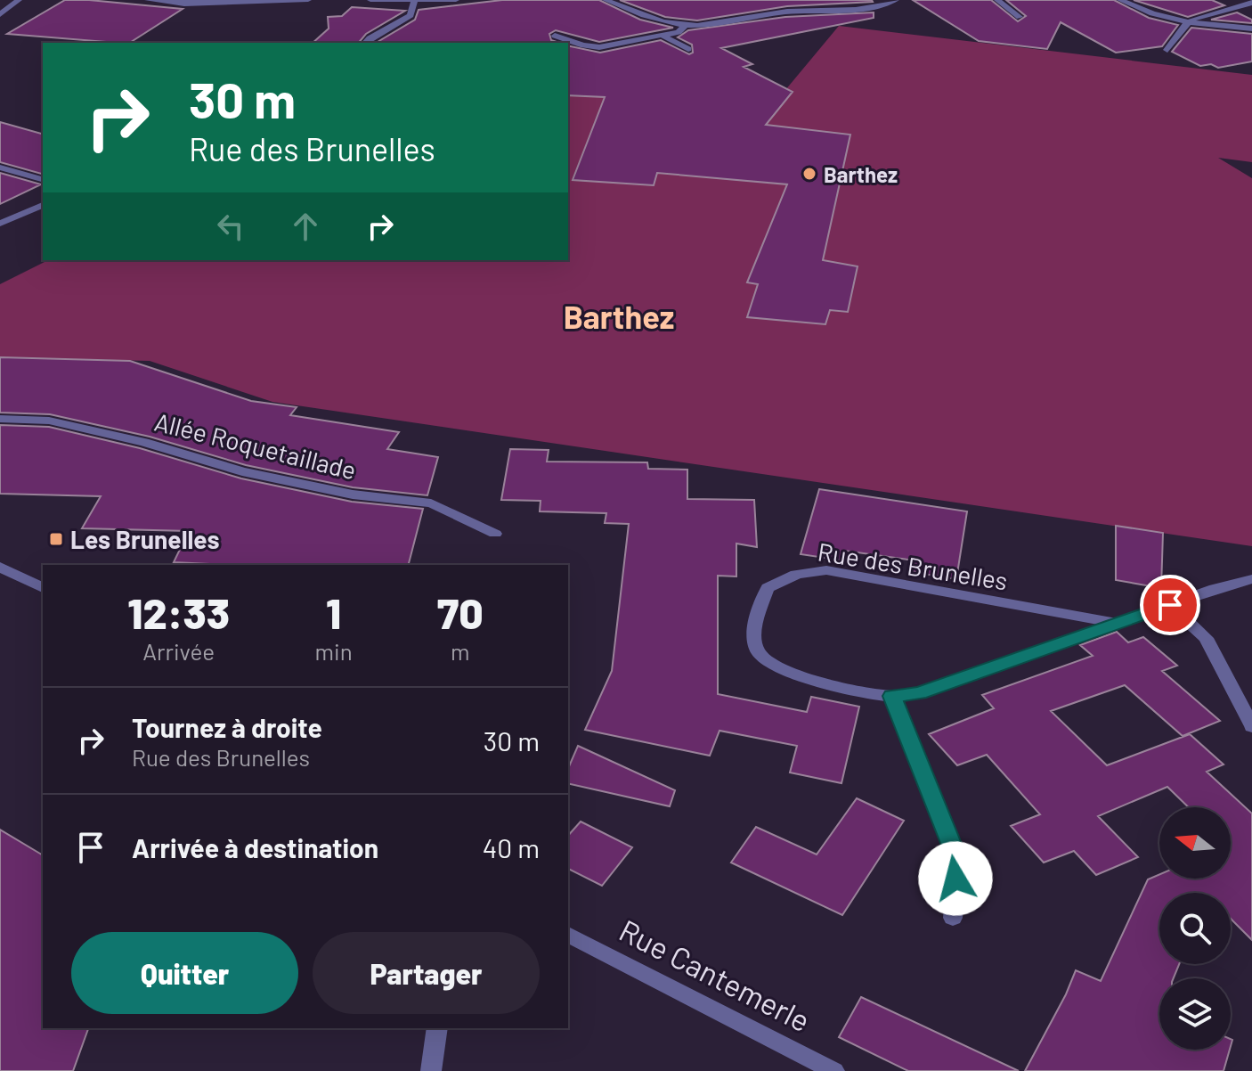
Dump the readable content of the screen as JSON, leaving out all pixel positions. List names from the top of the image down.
{
  "streets": {
    "street": ["Allée Roquetaillade", "Rue des Brunelles", "Rue Cantemerle"]
  },
  "districts": ["Barthez"],
  "places": {
    "other": ["Barthez"],
    "transit": ["Les Brunelles"]
  },
  "north": "left",
  "page": {
    "turn": ["30 m", "Rue des Brunelles"],
    "eta": [
      "12:33",
      "Arrivée",
      "1",
      "min",
      "70",
      "m"
    ],
    "list": [
      {
        "name": "Tournez à droite",
        "note": "Rue des Brunelles",
        "value": "30 m"
      },
      {
        "name": "Arrivée à destination",
        "value": "40 m"
      }
    ],
    "buttons": ["Quitter", "Partager"]
  }
}
